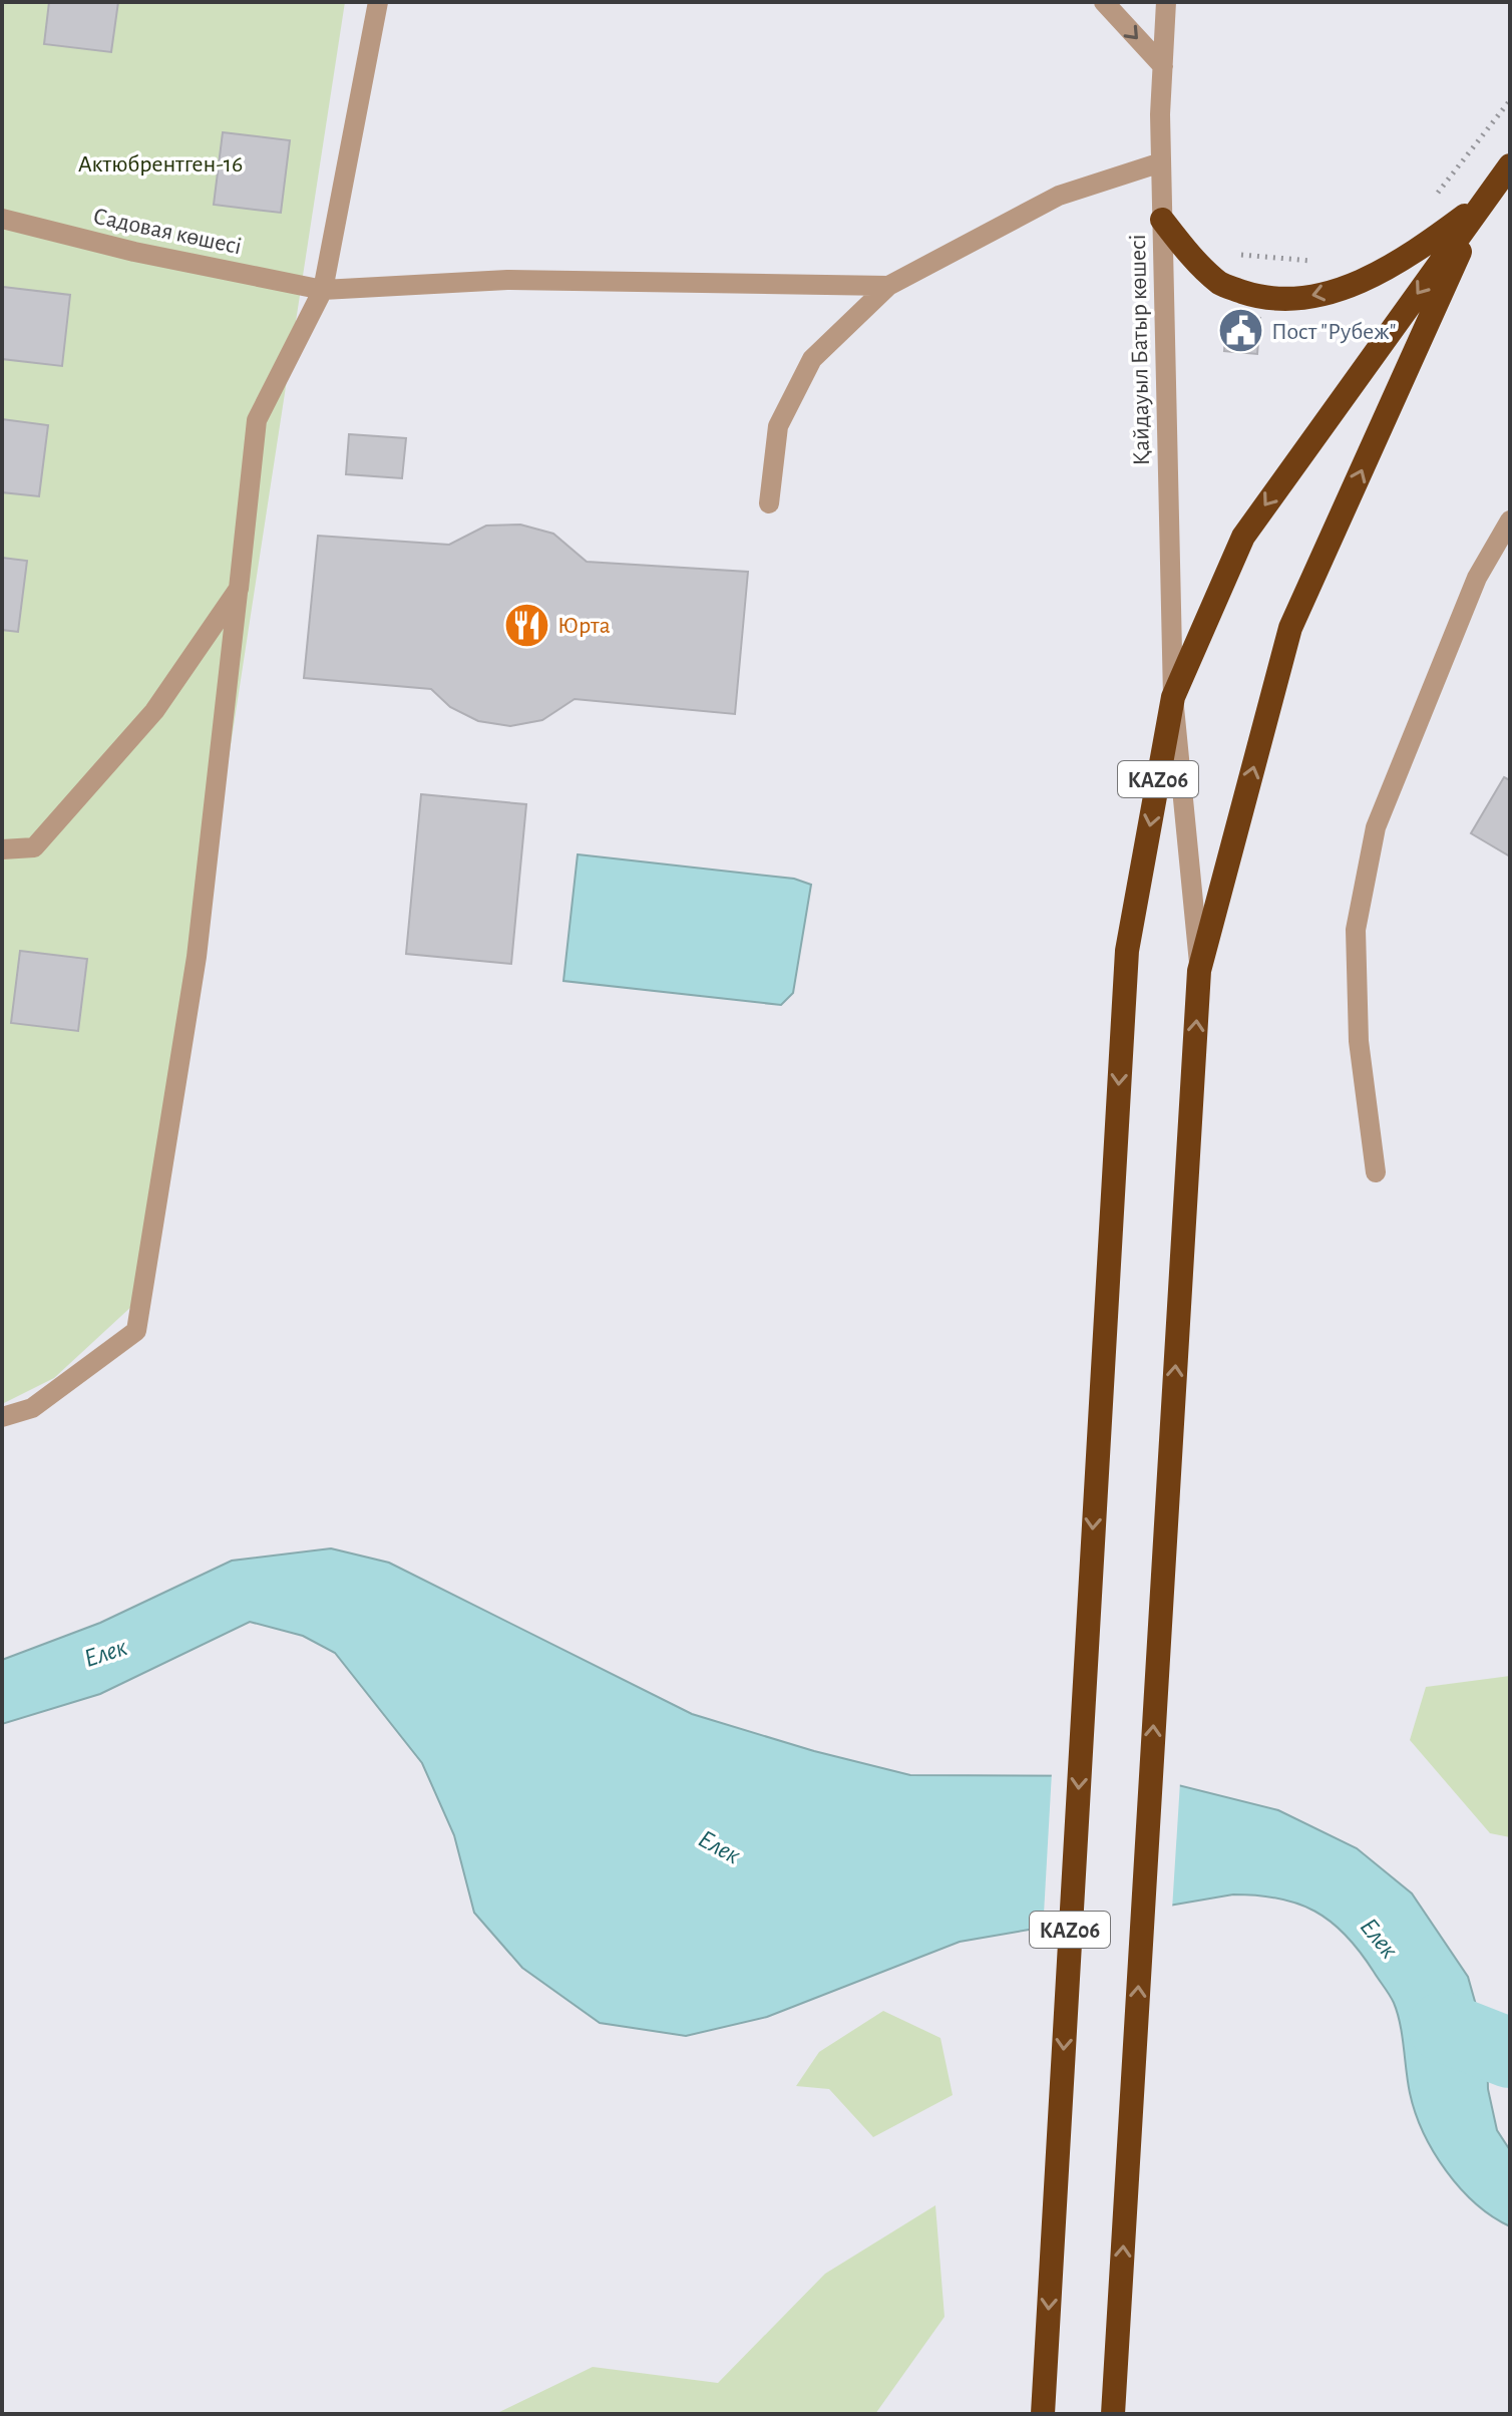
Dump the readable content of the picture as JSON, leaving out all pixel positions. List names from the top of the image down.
{
  "streets": {
    "highway": ["KАZ06"],
    "street": ["Садовая көшесі", "Қайдауыл Батыр көшесі"]
  },
  "crossings": [
    ["Қайдауыл Батыр көшесі", "KАZ06"]
  ],
  "water": ["Елек"],
  "parks": ["Актюбрентген-16"],
  "places": {
    "public building": ["Пост \"Рубеж\""],
    "restaurant": ["Юрта"]
  }
}
